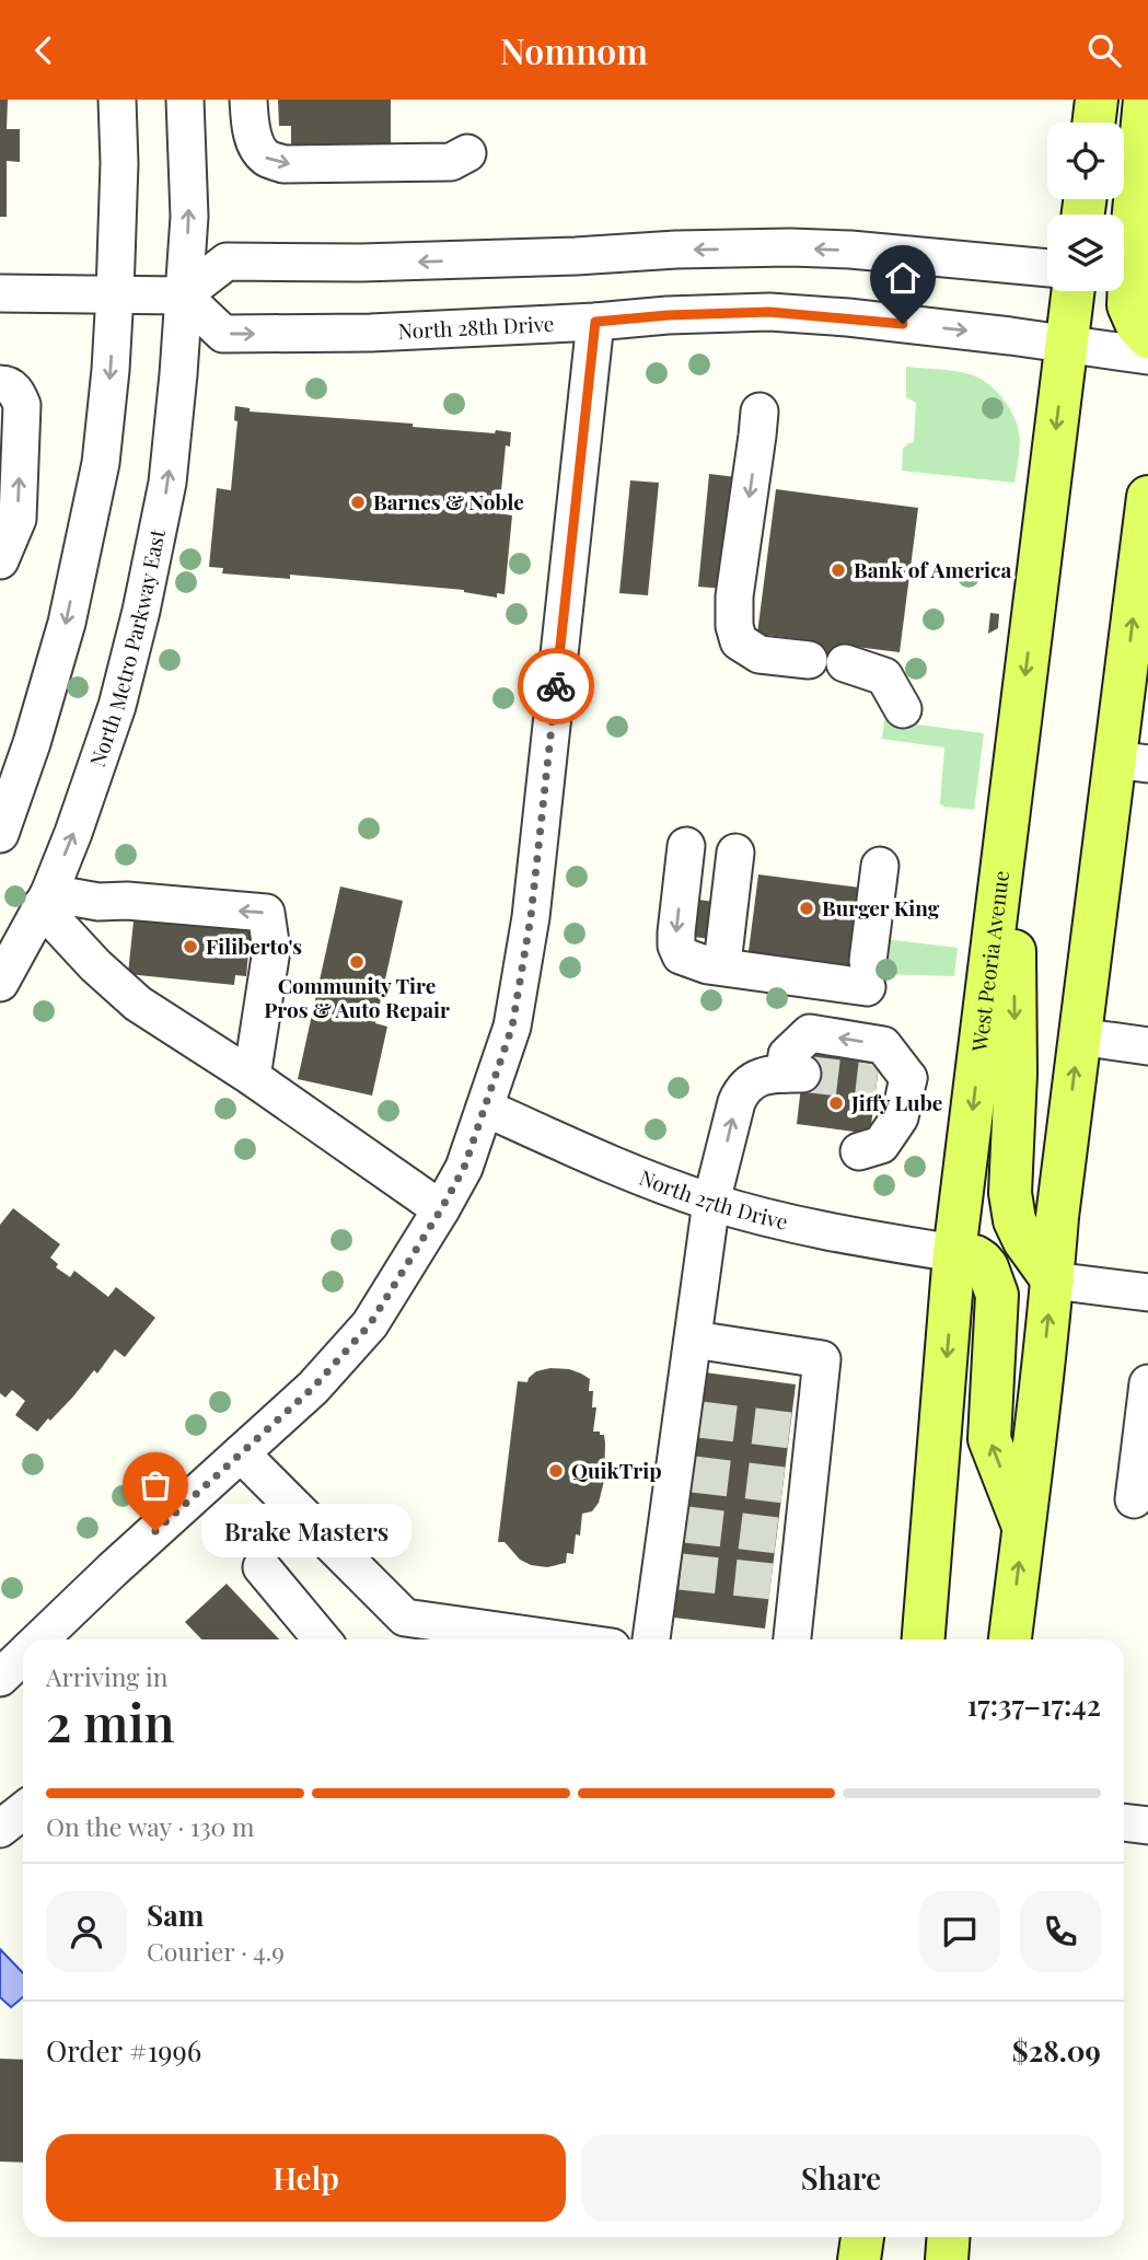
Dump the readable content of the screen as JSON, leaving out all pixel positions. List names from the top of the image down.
{
  "streets": {
    "main road": ["West Peoria Avenue"],
    "street": ["North 28th Drive", "North Metro Parkway East", "North 27th Drive"]
  },
  "crossings": [
    ["North 28th Drive", "North Metro Parkway East"],
    ["North 28th Drive", "West Peoria Avenue"],
    ["West Peoria Avenue", "North 27th Drive"]
  ],
  "places": [
    "Barnes & Noble",
    "Bank of America",
    "Burger King",
    "Filiberto's",
    "Community Tire Pros & Auto Repair",
    "Jiffy Lube",
    "QuikTrip",
    "Brake Masters"
  ],
  "page": {
    "header": "Nomnom",
    "bubble": "Brake Masters",
    "heading": ["2 min", "Arriving in", "17:37–17:42"],
    "panel": [
      "Sam",
      "Courier · 4.9",
      "Order #1996",
      "$28.09"
    ],
    "bar": "On the way · 130 m",
    "buttons": ["Help", "Share"]
  }
}
